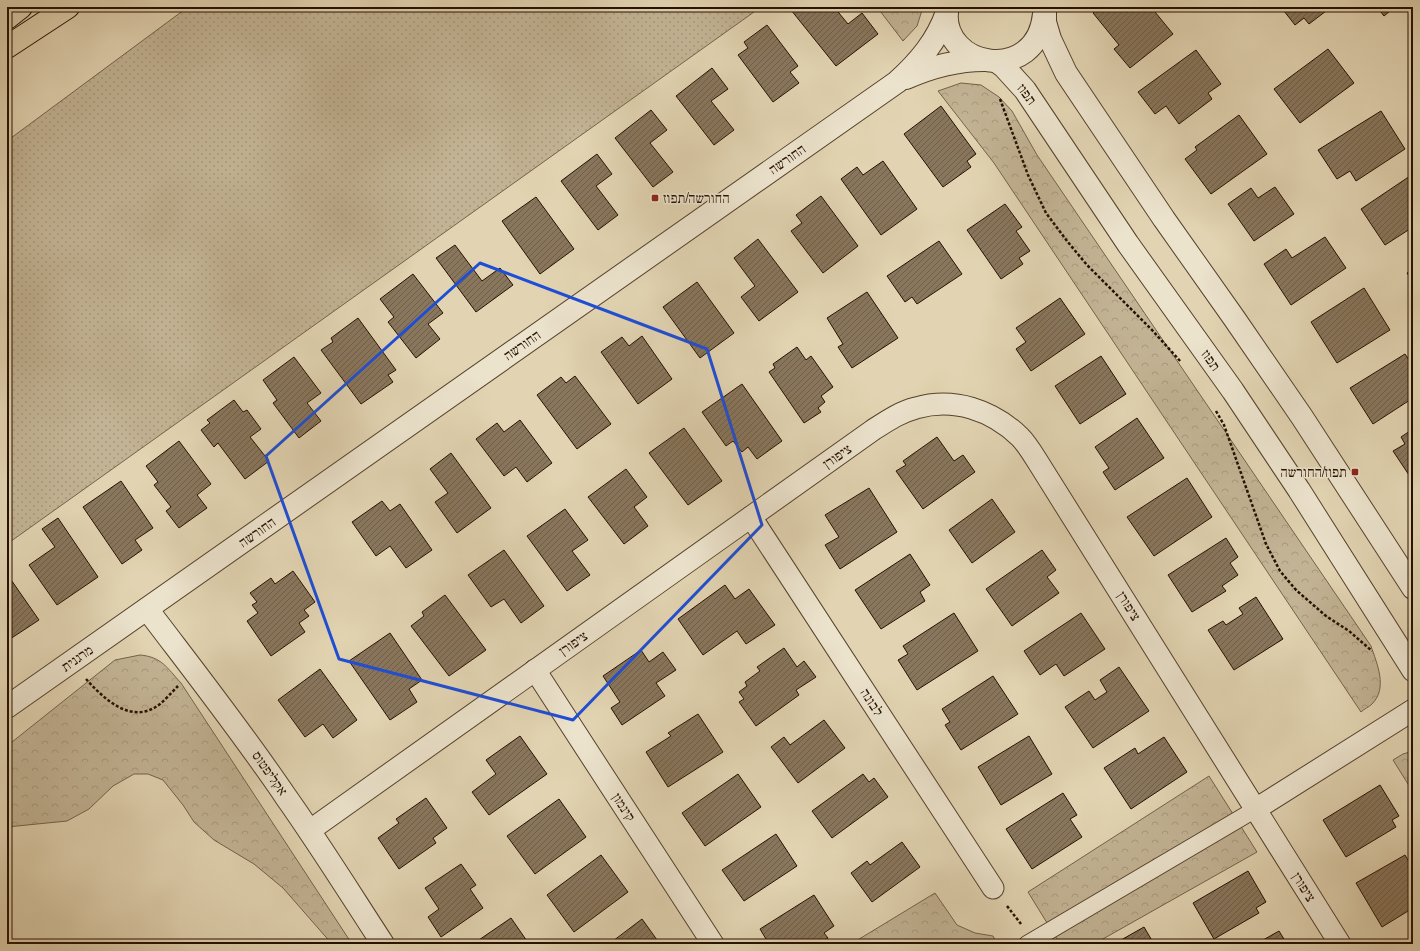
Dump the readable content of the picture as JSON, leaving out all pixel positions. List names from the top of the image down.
{
  "streets": {
    "street": [
      "תפוז",
      "החורשה",
      "ציפורן",
      "מרגנית",
      "לבונה",
      "אקליפטוס",
      "קינמון"
    ]
  },
  "crossings": [
    ["תפוז", "החורשה"],
    ["החורשה", "מרגנית"],
    ["החורשה", "אקליפטוס"],
    ["ציפורן", "לבונה"],
    ["ציפורן", "אקליפטוס"],
    ["ציפורן", "קינמון"],
    ["מרגנית", "אקליפטוס"]
  ],
  "places": {
    "transit": ["החורשה/תפוז", "תפוז/החורשה"]
  }
}
